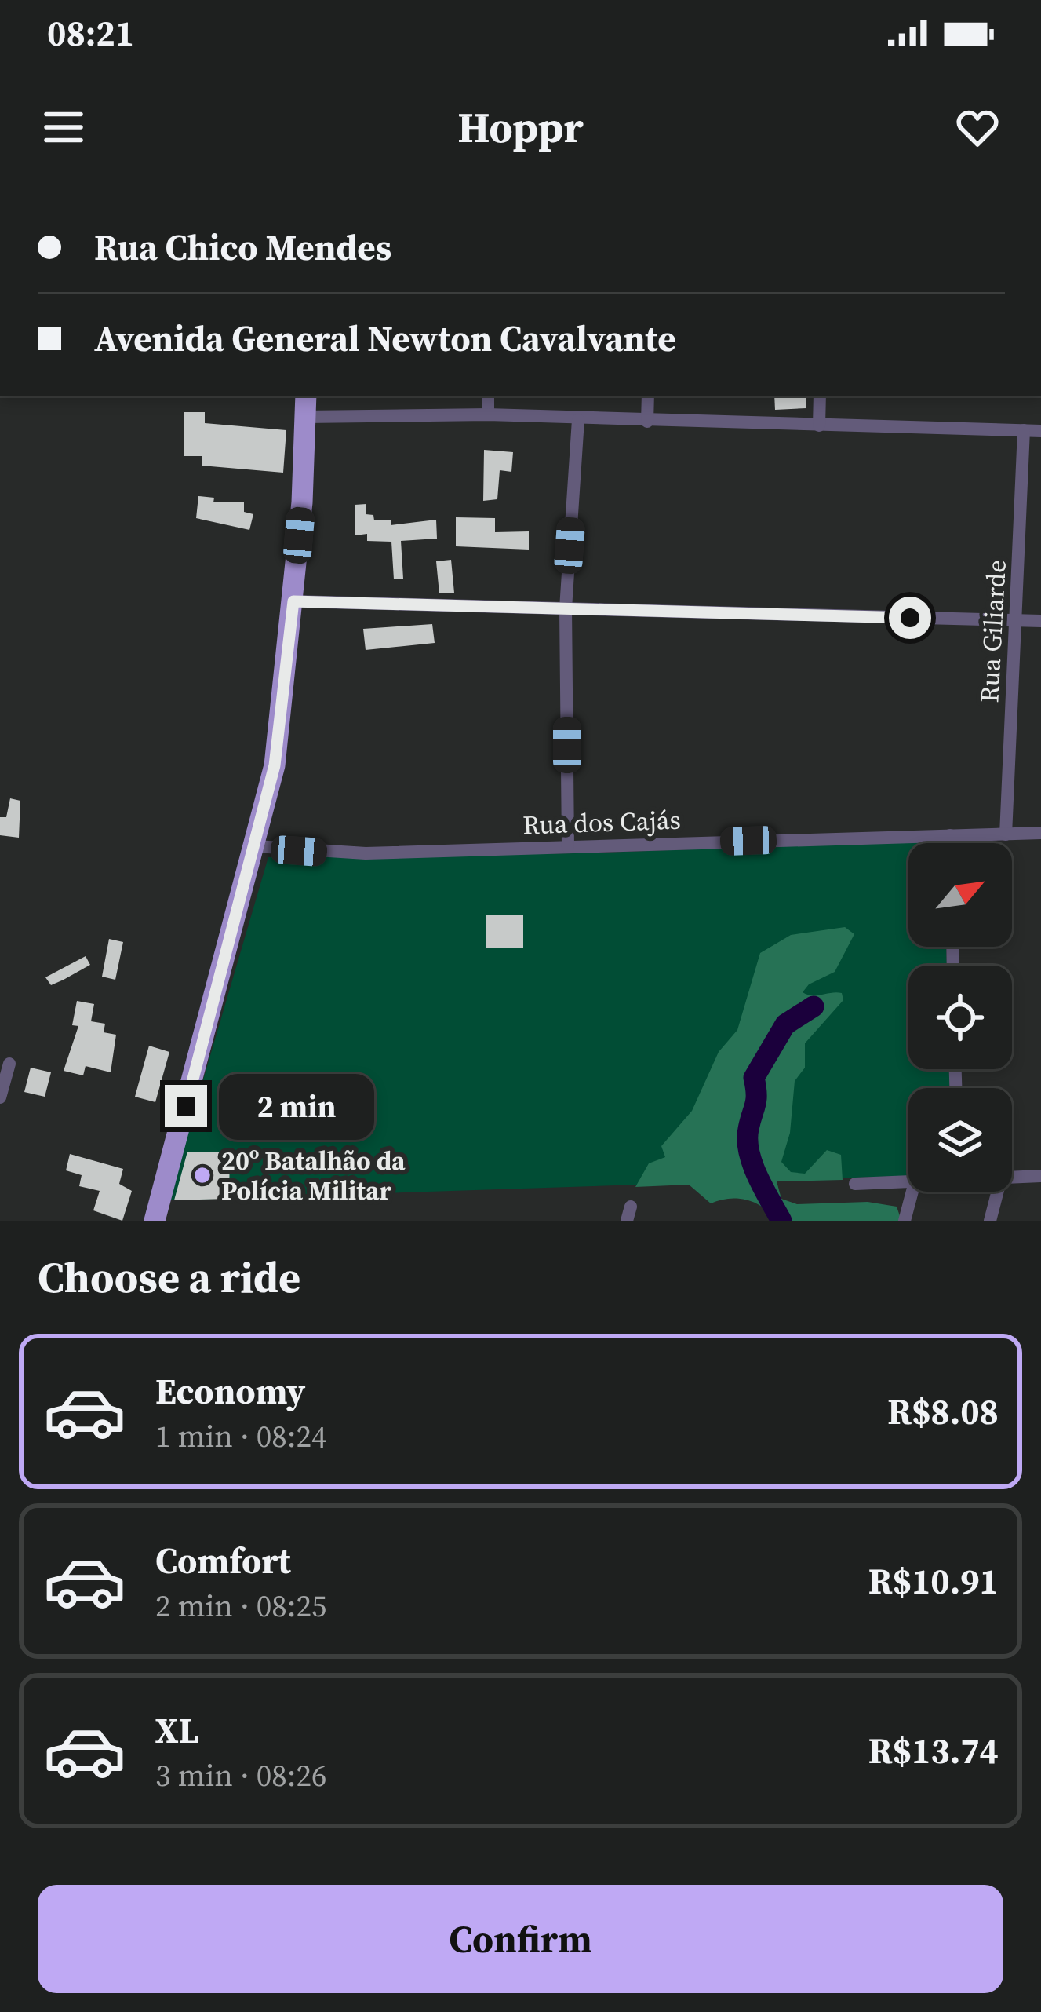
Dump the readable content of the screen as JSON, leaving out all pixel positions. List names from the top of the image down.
{
  "streets": {
    "street": ["Rua Giliarde", "Rua dos Cajás"]
  },
  "crossings": [
    ["Rua Giliarde", "Rua dos Cajás"]
  ],
  "places": ["20º Batalhão da Polícia Militar"],
  "north": "top right",
  "page": {
    "status": "08:21",
    "header": "Hoppr",
    "banner": ["Rua Chico Mendes", "Avenida General Newton Cavalvante"],
    "bubble": "2 min",
    "heading": "Choose a ride",
    "list": [
      {
        "name": "Economy",
        "note": "1 min · 08:24",
        "value": "R$8.08"
      },
      {
        "name": "Comfort",
        "note": "2 min · 08:25",
        "value": "R$10.91"
      },
      {
        "name": "XL",
        "note": "3 min · 08:26",
        "value": "R$13.74"
      }
    ],
    "buttons": "Confirm"
  }
}
